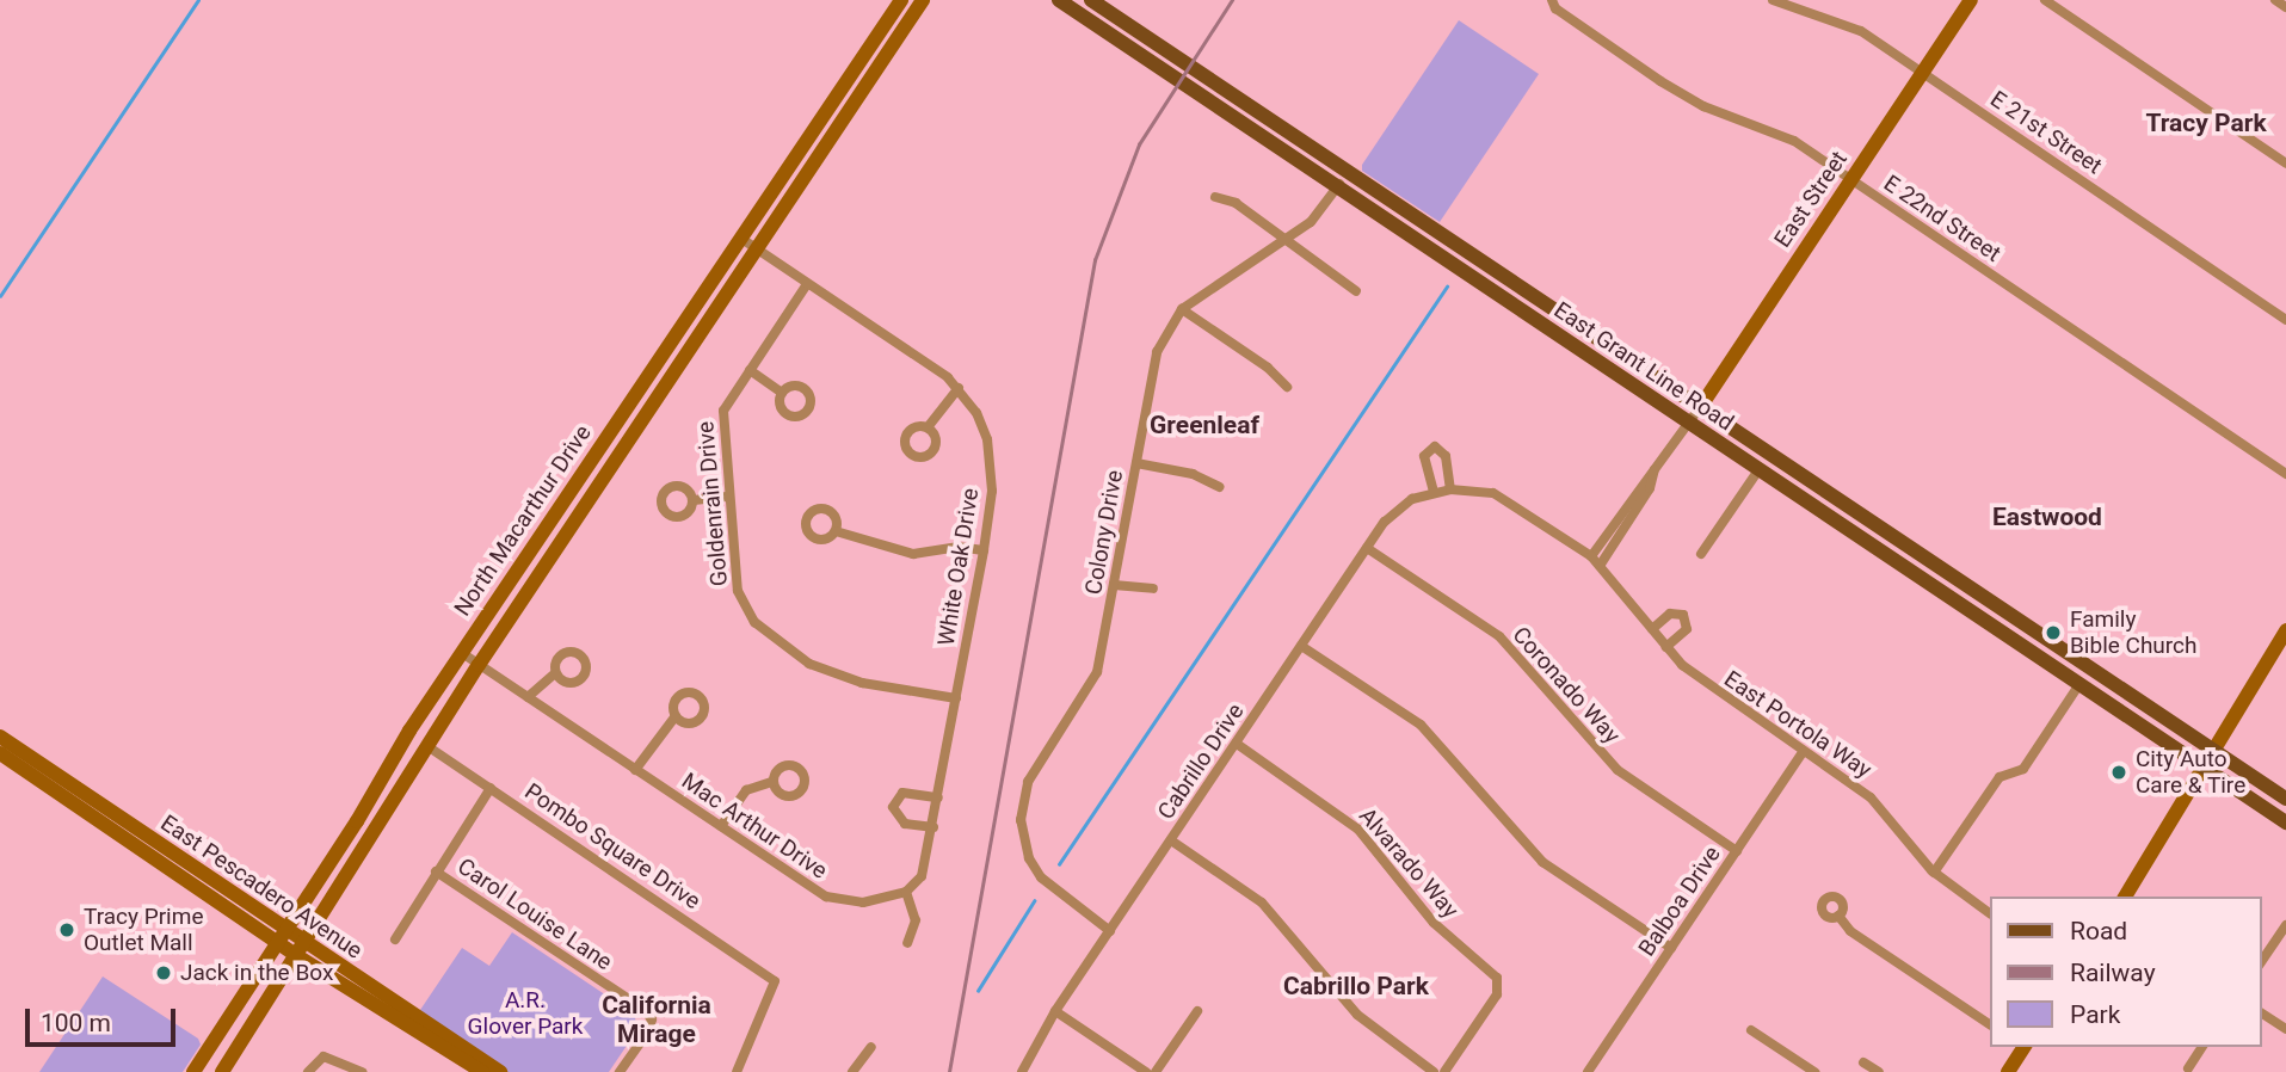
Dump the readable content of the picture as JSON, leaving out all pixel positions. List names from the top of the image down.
{
  "streets": {
    "main road": [
      "East Street",
      "East Grant Line Road",
      "North Macarthur Drive",
      "East Pescadero Avenue"
    ],
    "street": [
      "E 21st Street",
      "E 22nd Street",
      "Goldenrain Drive",
      "Colony Drive",
      "White Oak Drive",
      "Coronado Way",
      "East Portola Way",
      "Cabrillo Drive",
      "Mac Arthur Drive",
      "Pombo Square Drive",
      "Alvarado Way",
      "Balboa Drive",
      "Carol Louise Lane"
    ]
  },
  "crossings": [
    ["E 21st Street", "East Street"],
    ["East Street", "E 22nd Street"],
    ["East Street", "East Grant Line Road"],
    ["East Grant Line Road", "Colony Drive"],
    ["Goldenrain Drive", "White Oak Drive"],
    ["North Macarthur Drive", "White Oak Drive"],
    ["North Macarthur Drive", "Mac Arthur Drive"],
    ["North Macarthur Drive", "Pombo Square Drive"],
    ["North Macarthur Drive", "East Pescadero Avenue"],
    ["Colony Drive", "Cabrillo Drive"],
    ["White Oak Drive", "Mac Arthur Drive"],
    ["Coronado Way", "Cabrillo Drive"],
    ["Coronado Way", "Balboa Drive"],
    ["East Portola Way", "Cabrillo Drive"],
    ["East Portola Way", "Balboa Drive"],
    ["Cabrillo Drive", "Alvarado Way"]
  ],
  "districts": [
    "Tracy Park",
    "Greenleaf",
    "Eastwood",
    "Cabrillo Park",
    "California Mirage"
  ],
  "parks": ["A.R. Glover Park"],
  "places": [
    "Family Bible Church",
    "City Auto Care & Tire",
    "Tracy Prime Outlet Mall",
    "Jack in the Box"
  ],
  "legend": ["Road", "Railway", "Park"],
  "scale_bar": "100 m"
}
